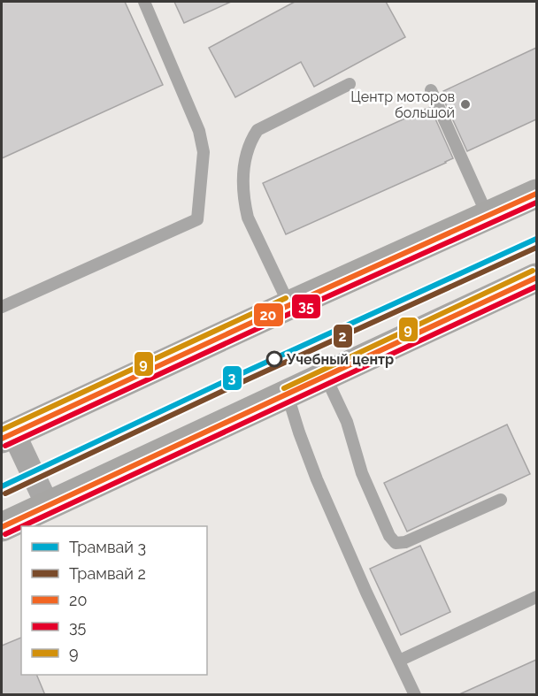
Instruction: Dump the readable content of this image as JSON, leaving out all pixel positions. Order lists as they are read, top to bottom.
{
  "places": ["Центр моторов большой", "Учебный центр"],
  "lines": [
    "transit line 20",
    "transit line 35",
    "tram line 3",
    "tram line 2",
    "transit line 9"
  ],
  "legend": [
    "Трамвай 3",
    "Трамвай 2",
    "20",
    "35",
    "9"
  ]
}
